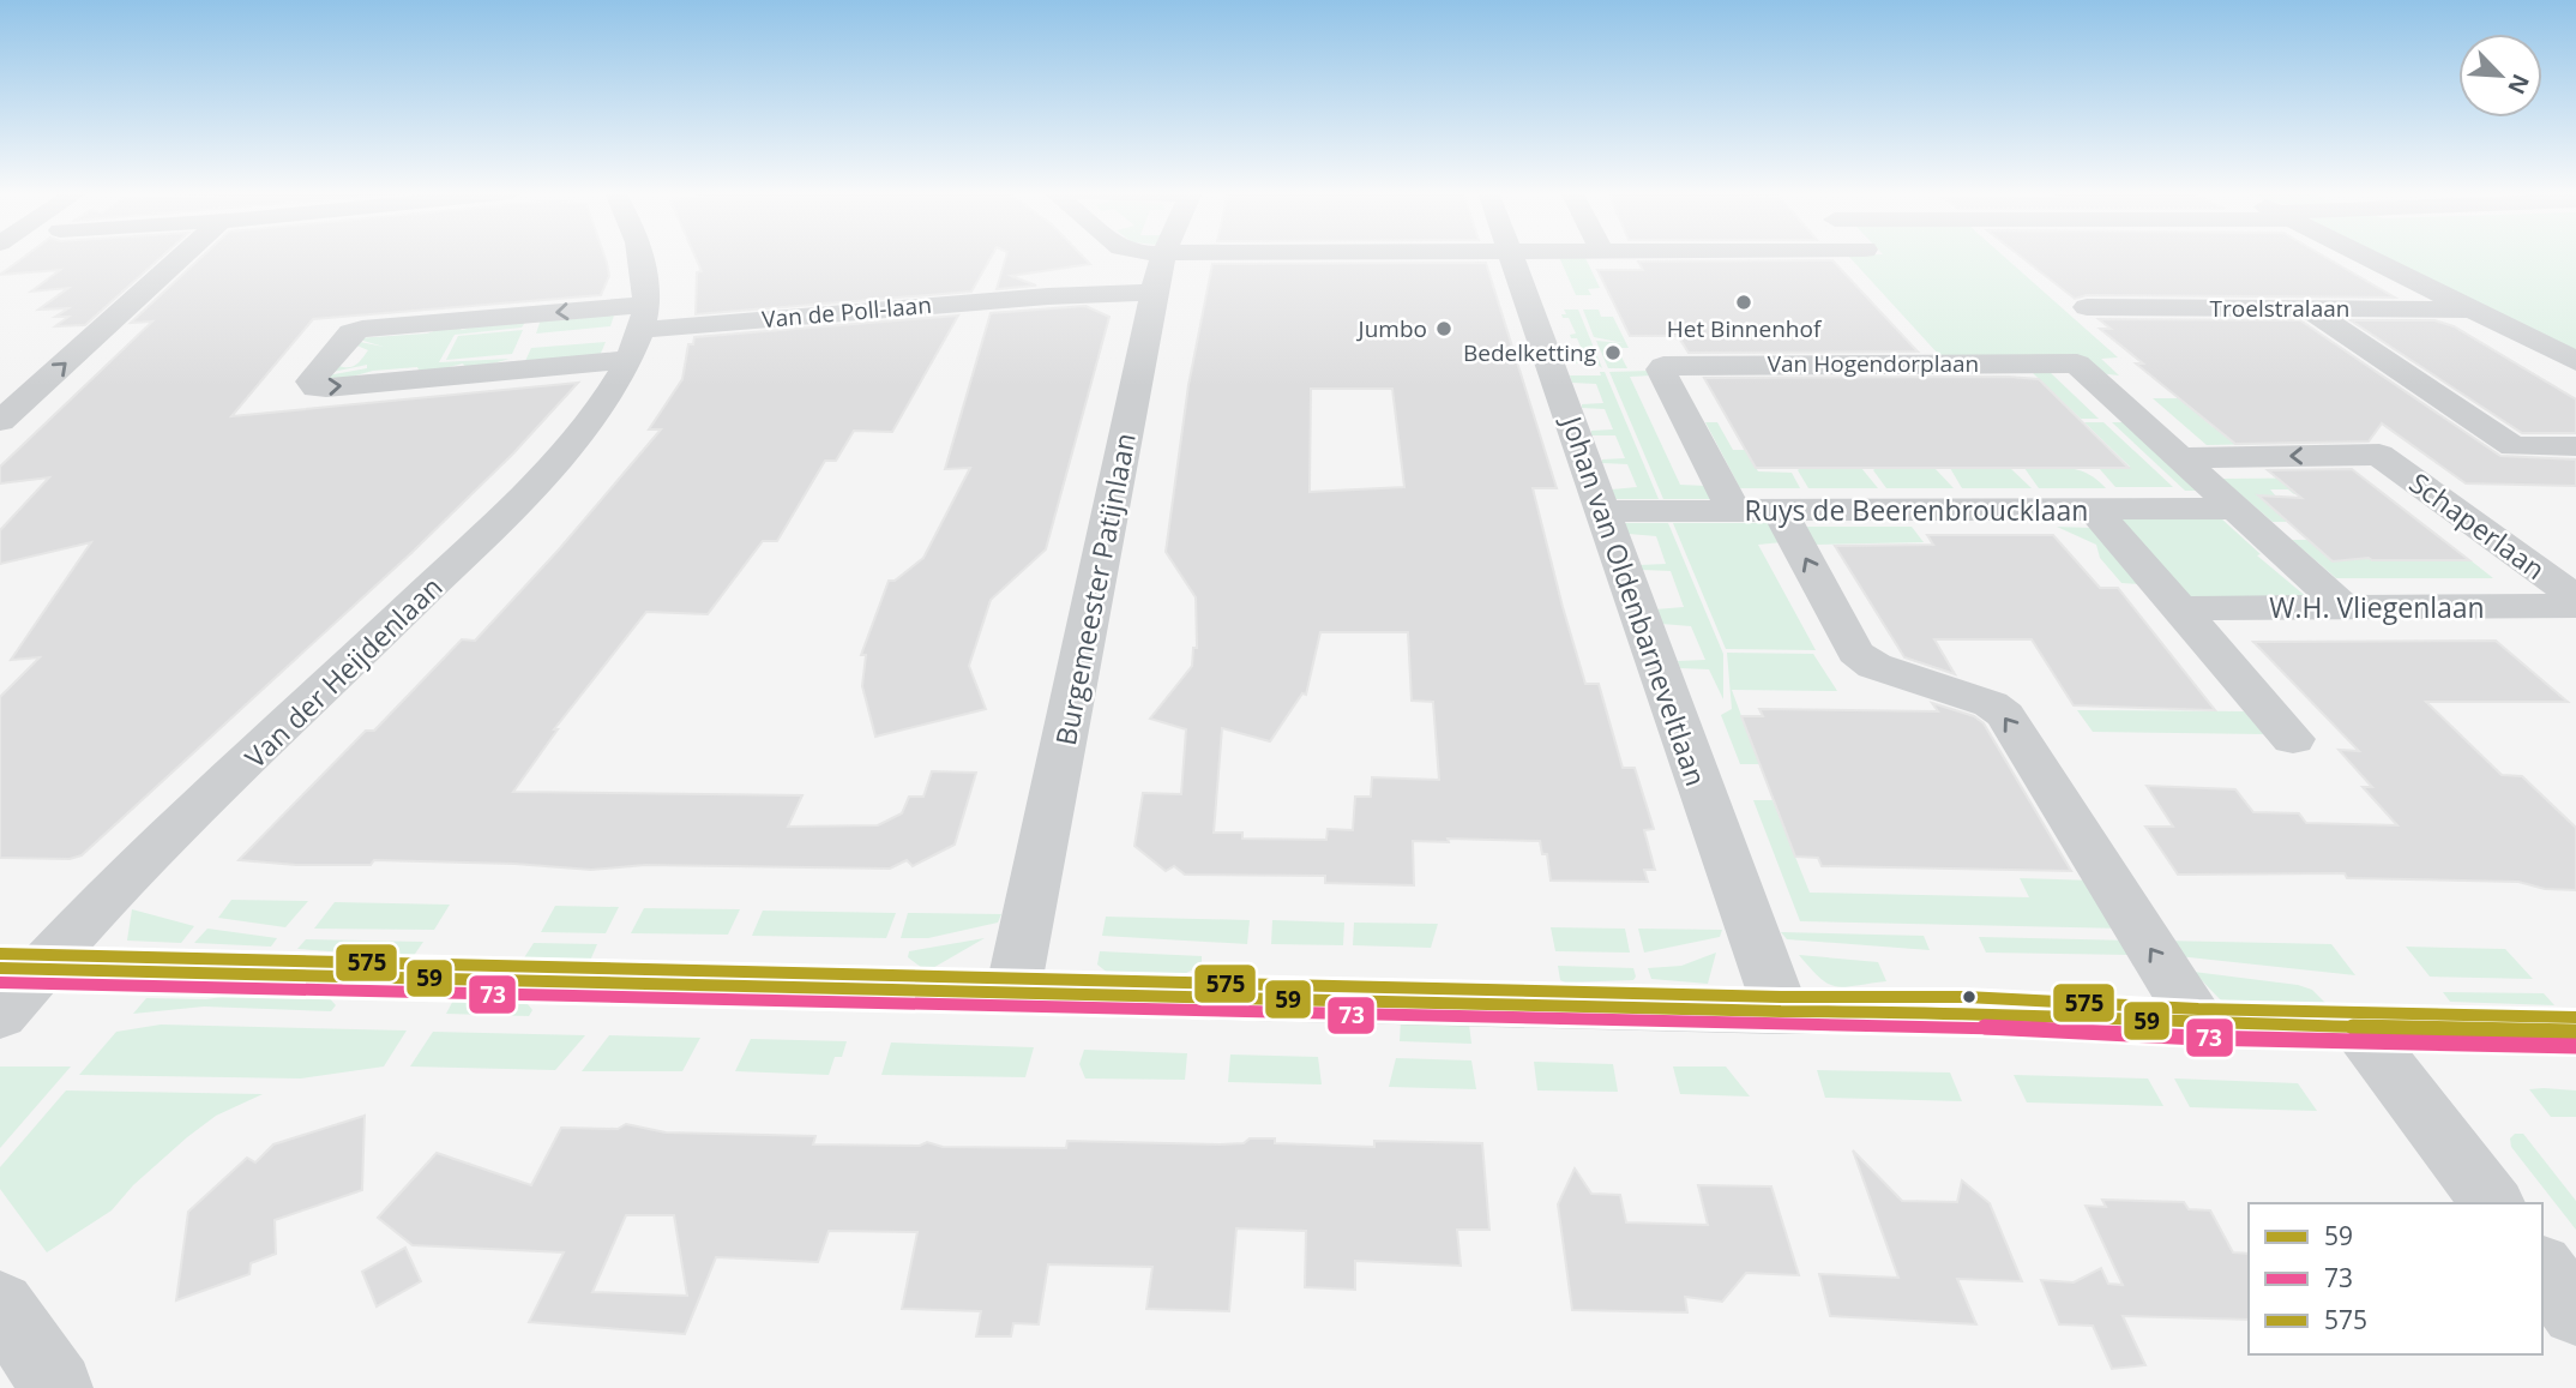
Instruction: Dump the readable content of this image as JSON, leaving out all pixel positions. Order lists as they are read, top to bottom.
{
  "streets": {
    "street": [
      "Troelstralaan",
      "Van de Poll-laan",
      "Van Hogendorplaan",
      "Ruys de Beerenbroucklaan",
      "Schaperlaan",
      "Burgemeester Patijnlaan",
      "Johan van Oldenbarneveltlaan",
      "W.H. Vliegenlaan",
      "Van der Heijdenlaan"
    ]
  },
  "crossings": [
    ["Van de Poll-laan", "Burgemeester Patijnlaan"],
    ["Van de Poll-laan", "Van der Heijdenlaan"],
    ["Van Hogendorplaan", "Ruys de Beerenbroucklaan"],
    ["Van Hogendorplaan", "Schaperlaan"],
    ["Ruys de Beerenbroucklaan", "Johan van Oldenbarneveltlaan"]
  ],
  "places": ["Het Binnenhof", "Jumbo", "Bedelketting"],
  "lines": ["transit line 575", "transit line 59", "transit line 73"],
  "legend": ["59", "73", "575"],
  "north": "bottom right"
}
